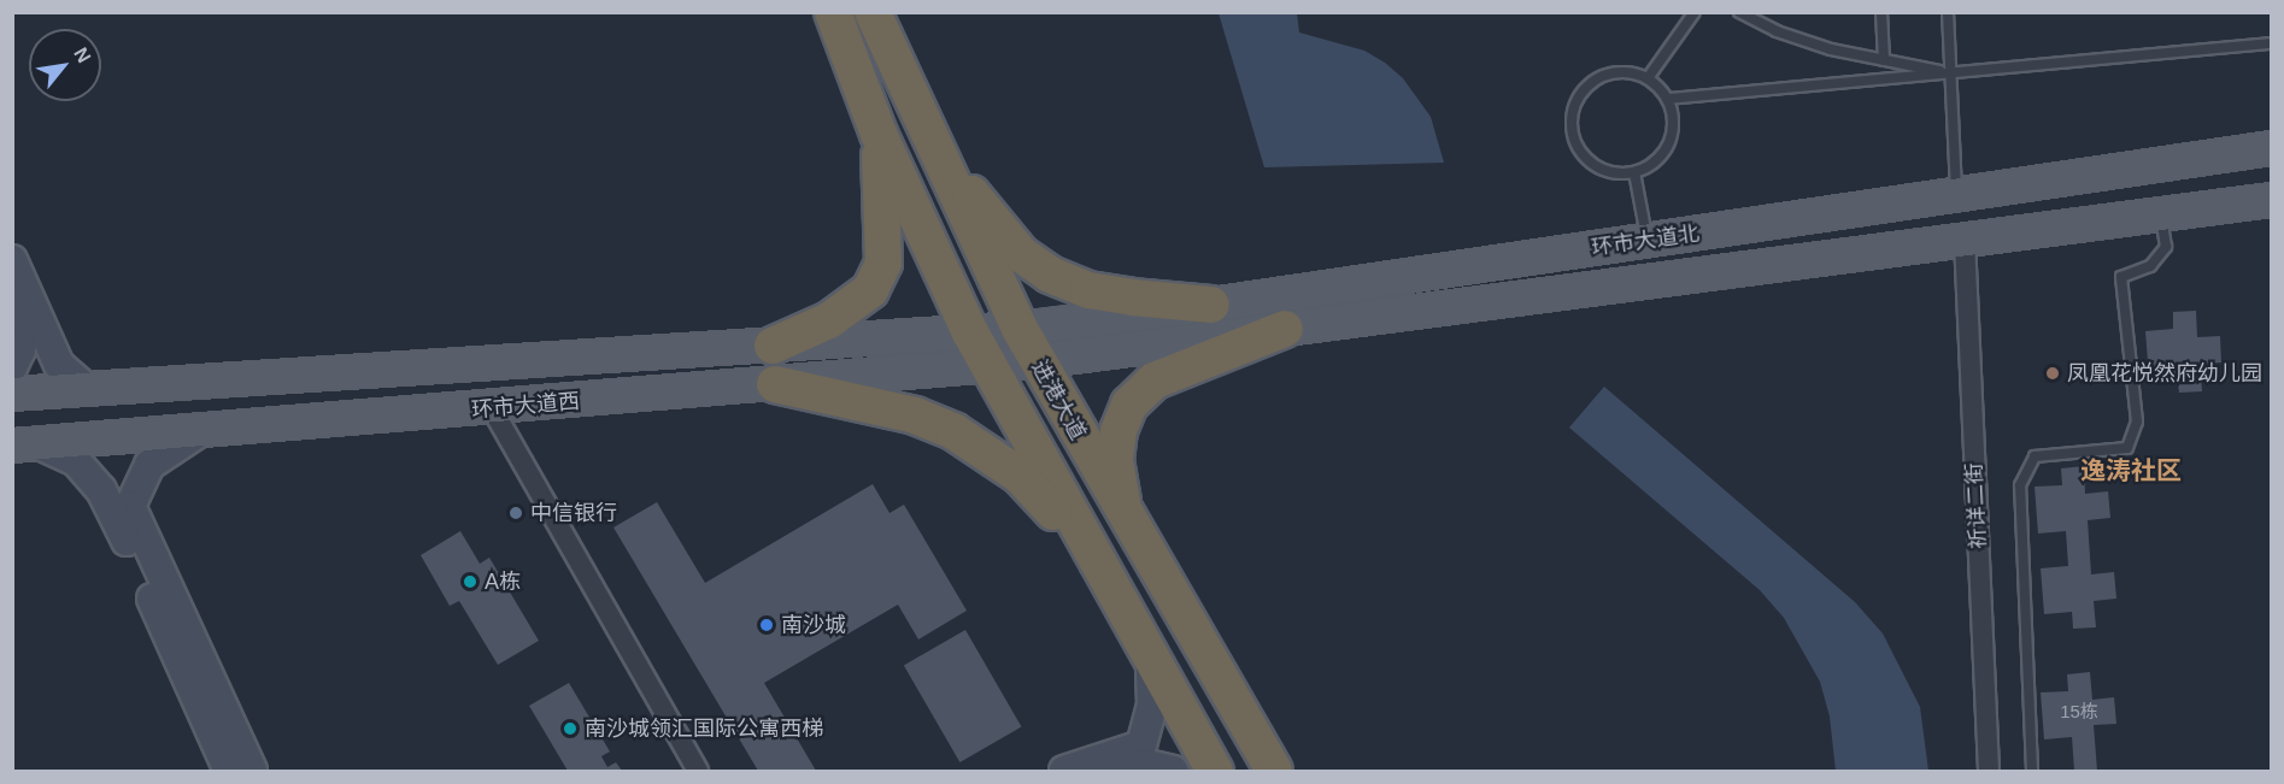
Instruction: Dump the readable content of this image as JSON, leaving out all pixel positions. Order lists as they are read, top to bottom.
{
  "streets": {
    "highway": ["进港大道"],
    "main road": ["环市大道北", "环市大道西"],
    "street": ["祈详二街"]
  },
  "crossings": [
    ["环市大道北", "进港大道"],
    ["环市大道北", "环市大道西"],
    ["环市大道北", "祈详二街"],
    ["进港大道", "环市大道西"]
  ],
  "districts": ["逸涛社区"],
  "places": [
    "凤凰花悦然府幼儿园",
    "中信银行",
    "A栋",
    "南沙城",
    "南沙城领汇国际公寓西梯"
  ],
  "house_numbers": ["15栋"],
  "north": "top right"
}
